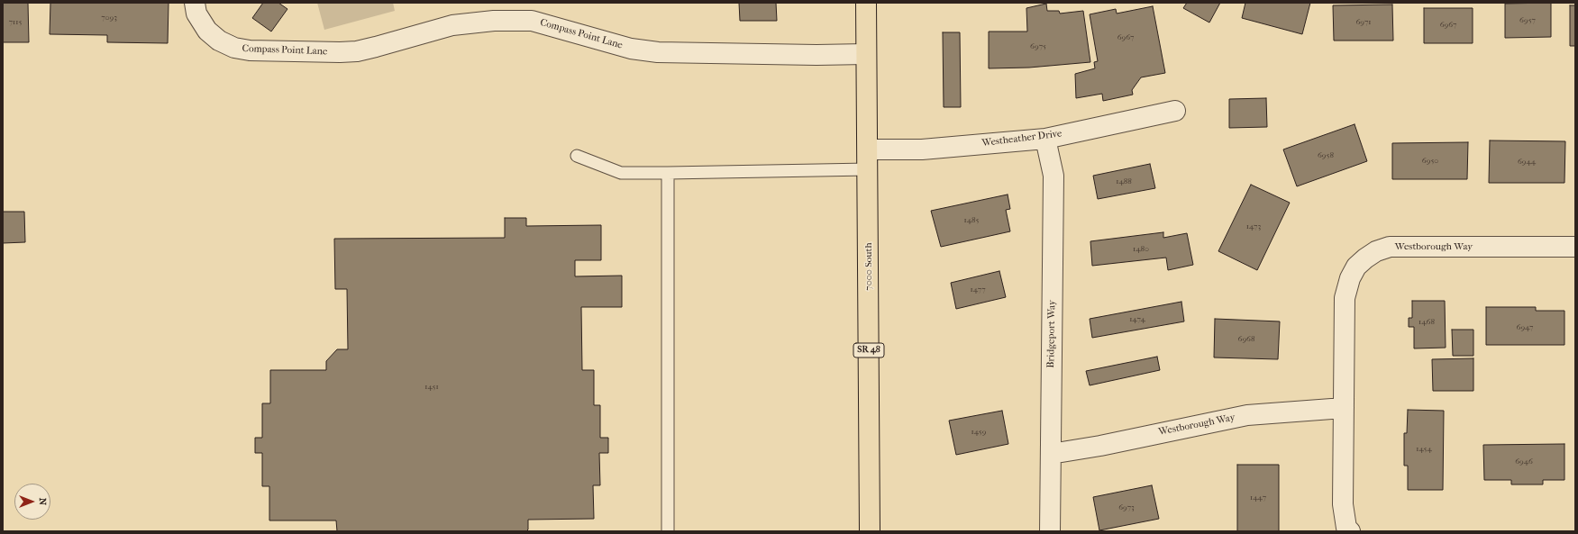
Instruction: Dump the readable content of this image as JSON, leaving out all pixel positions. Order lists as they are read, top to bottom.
{
  "streets": {
    "main road": ["7000 South", "SR 48"],
    "street": [
      "Compass Point Lane",
      "Westheather Drive",
      "Westborough Way",
      "Bridgeport Way"
    ]
  },
  "crossings": [
    ["Compass Point Lane", "7000 South"],
    ["Westheather Drive", "7000 South"],
    ["Westheather Drive", "Bridgeport Way"],
    ["Westborough Way", "Bridgeport Way"]
  ],
  "house_numbers": [
    "7093",
    "6957",
    "7115",
    "6971",
    "6967",
    "6967",
    "6975",
    "6958",
    "6950",
    "6944",
    "1488",
    "1485",
    "1473",
    "1480",
    "1477",
    "1474",
    "1468",
    "6947",
    "6968",
    "1451",
    "1459",
    "1454",
    "6946",
    "1447",
    "6973"
  ],
  "north": "right"
}
